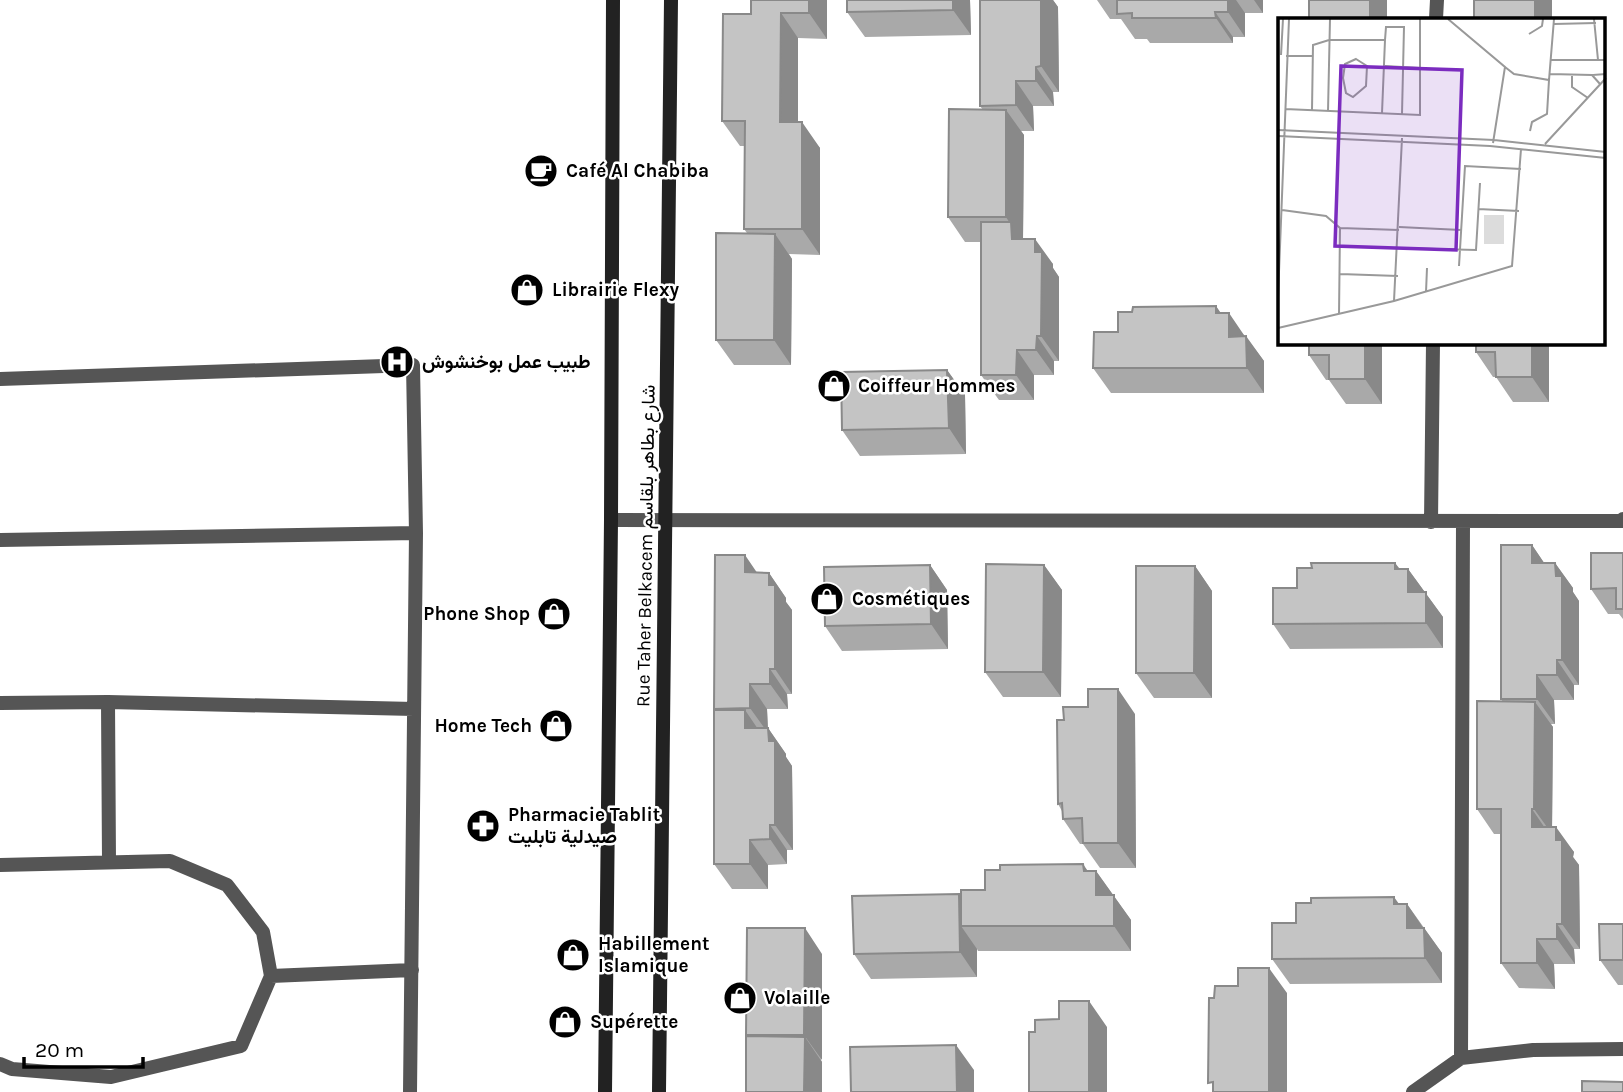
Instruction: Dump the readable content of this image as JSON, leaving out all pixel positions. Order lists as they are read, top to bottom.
{
  "streets": {
    "main road": ["Rue Taher Belkacem شارع بطاهر بلقاسم"]
  },
  "places": {
    "cafe": ["Café Al Chabiba"],
    "shop": [
      "Librairie Flexy",
      "Coiffeur Hommes",
      "Cosmétiques",
      "Phone Shop",
      "Home Tech",
      "Habillement Islamique",
      "Volaille",
      "Supérette"
    ],
    "hospital": ["طبيب عمل بوخنشوش"],
    "pharmacy": ["Pharmacie Tablit صيدلية تابليت"]
  },
  "scale_bar": "20 m"
}
